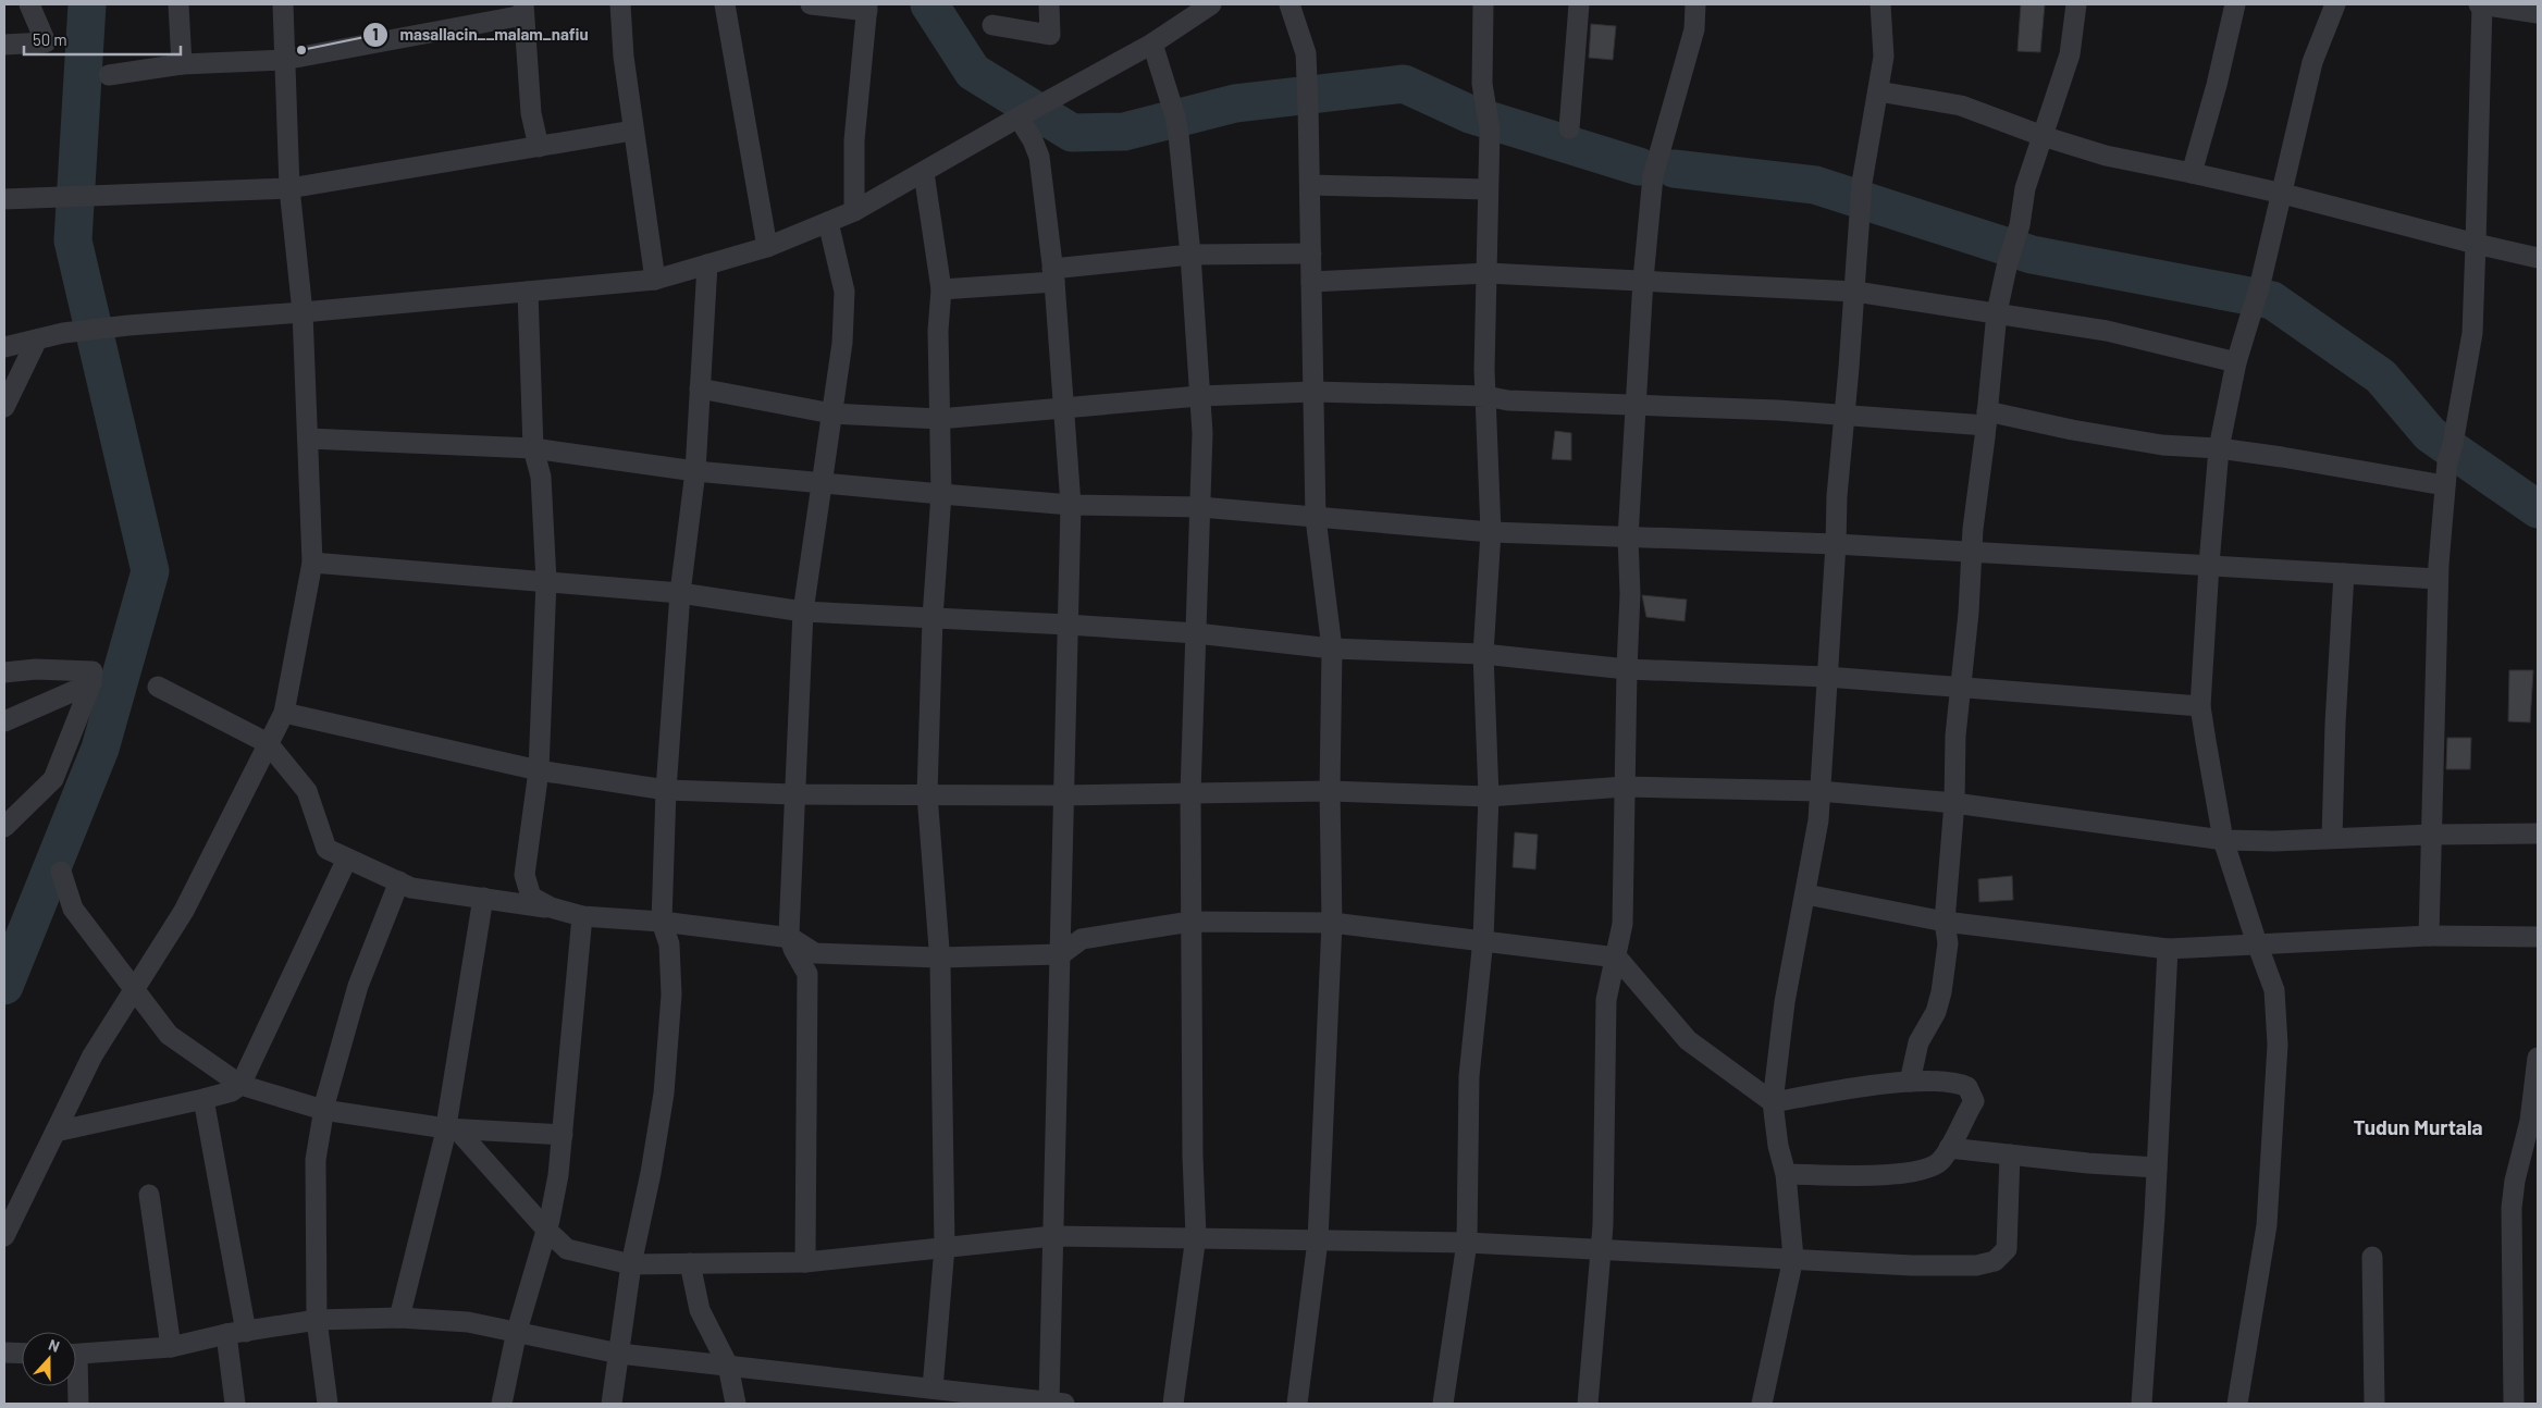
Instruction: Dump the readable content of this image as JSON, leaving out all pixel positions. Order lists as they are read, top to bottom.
{
  "districts": ["Tudun Murtala"],
  "places": ["masallacin__malam_nafiu"],
  "scale_bar": "50 m",
  "north": "top"
}
